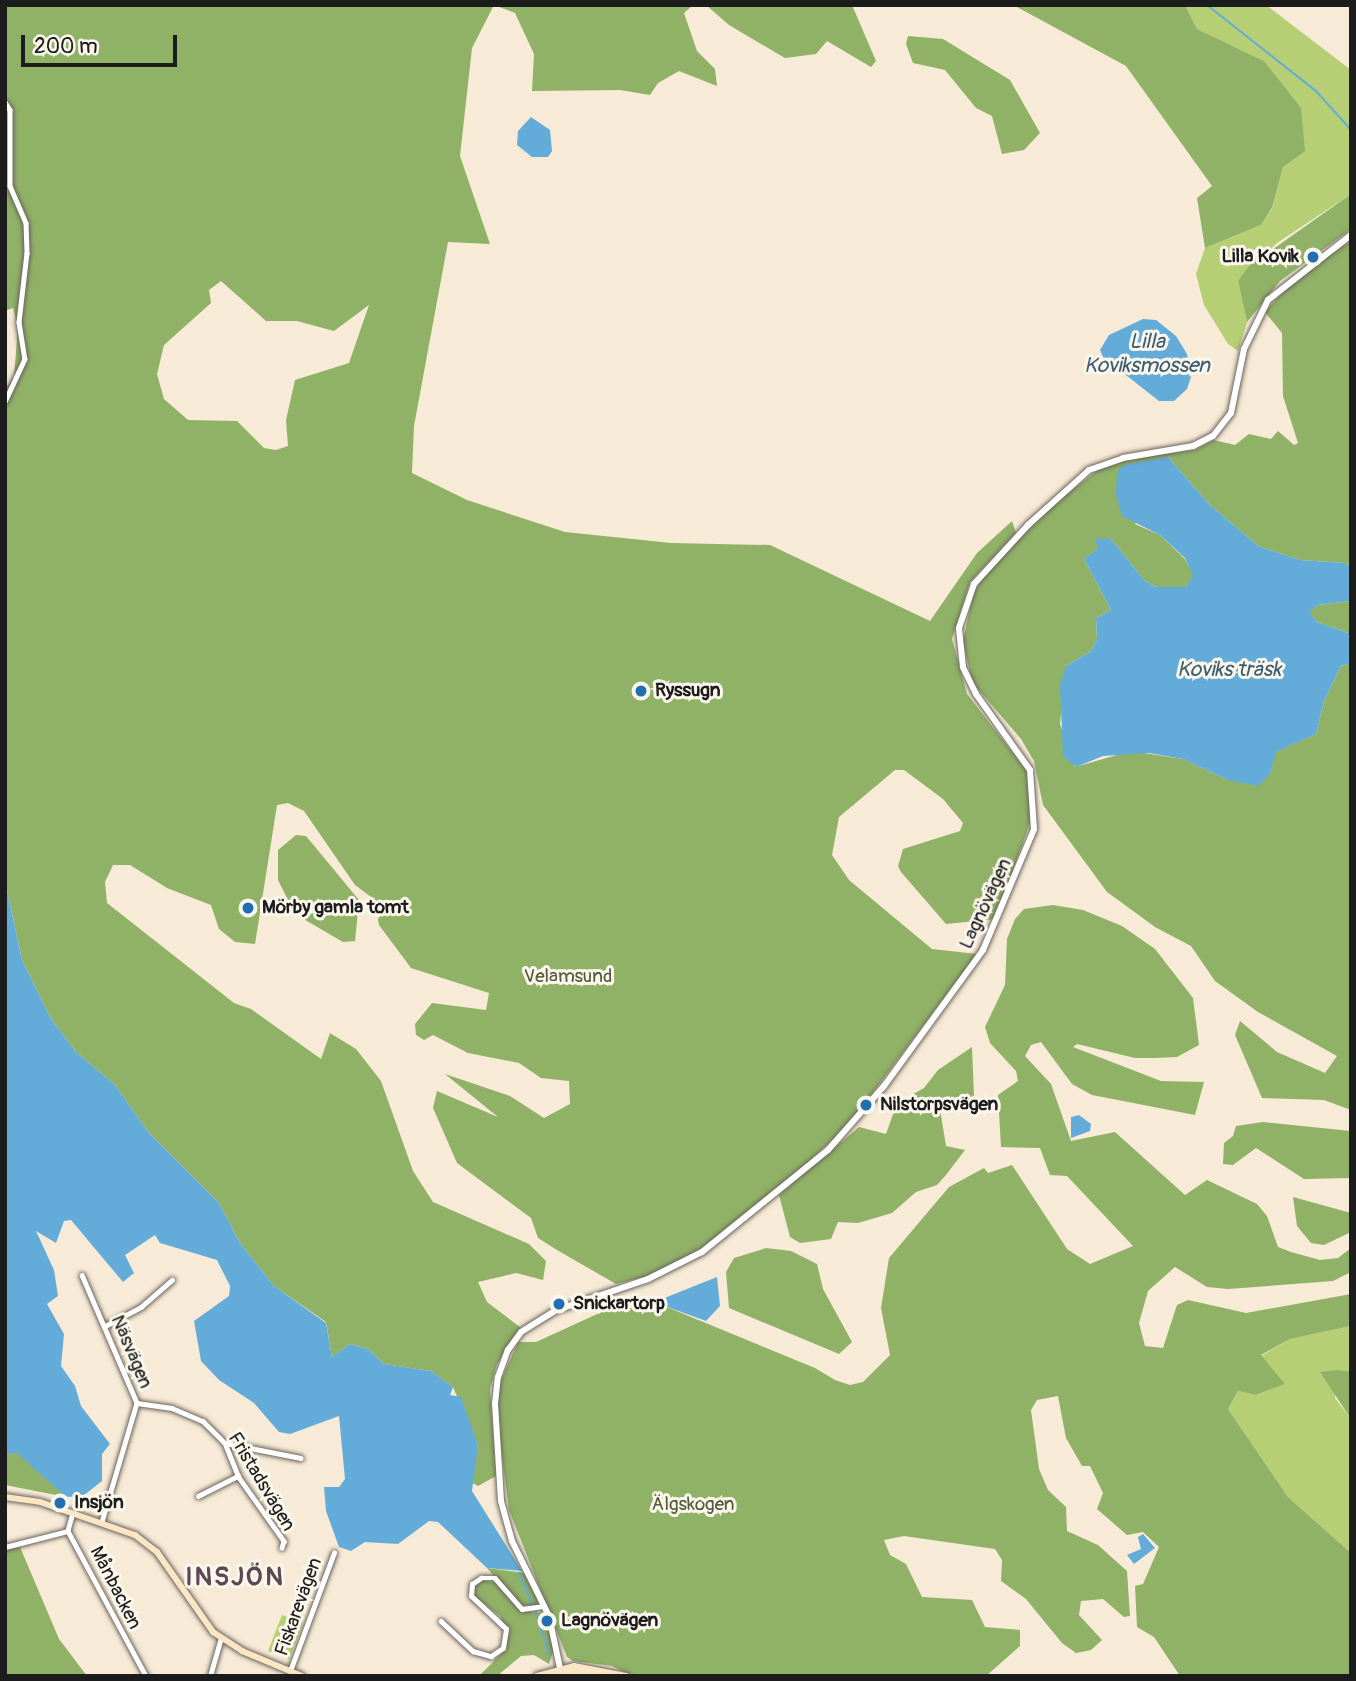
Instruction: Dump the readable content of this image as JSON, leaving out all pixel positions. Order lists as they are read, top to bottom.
{
  "streets": {
    "street": [
      "Lagnövägen",
      "Näsvägen",
      "Fristadsvägen",
      "Månbacken",
      "Fiskarevägen"
    ]
  },
  "crossings": [
    ["Näsvägen", "Fristadsvägen"]
  ],
  "districts": ["INSJÖN"],
  "water": ["Lilla Koviksmossen", "Koviks träsk"],
  "parks": ["Velamsund", "Älgskogen"],
  "places": [
    "Lilla Kovik",
    "Ryssugn",
    "Mörby gamla tomt",
    "Nilstorpsvägen",
    "Snickartorp",
    "Insjön",
    "Lagnövägen"
  ],
  "scale_bar": "200 m"
}
